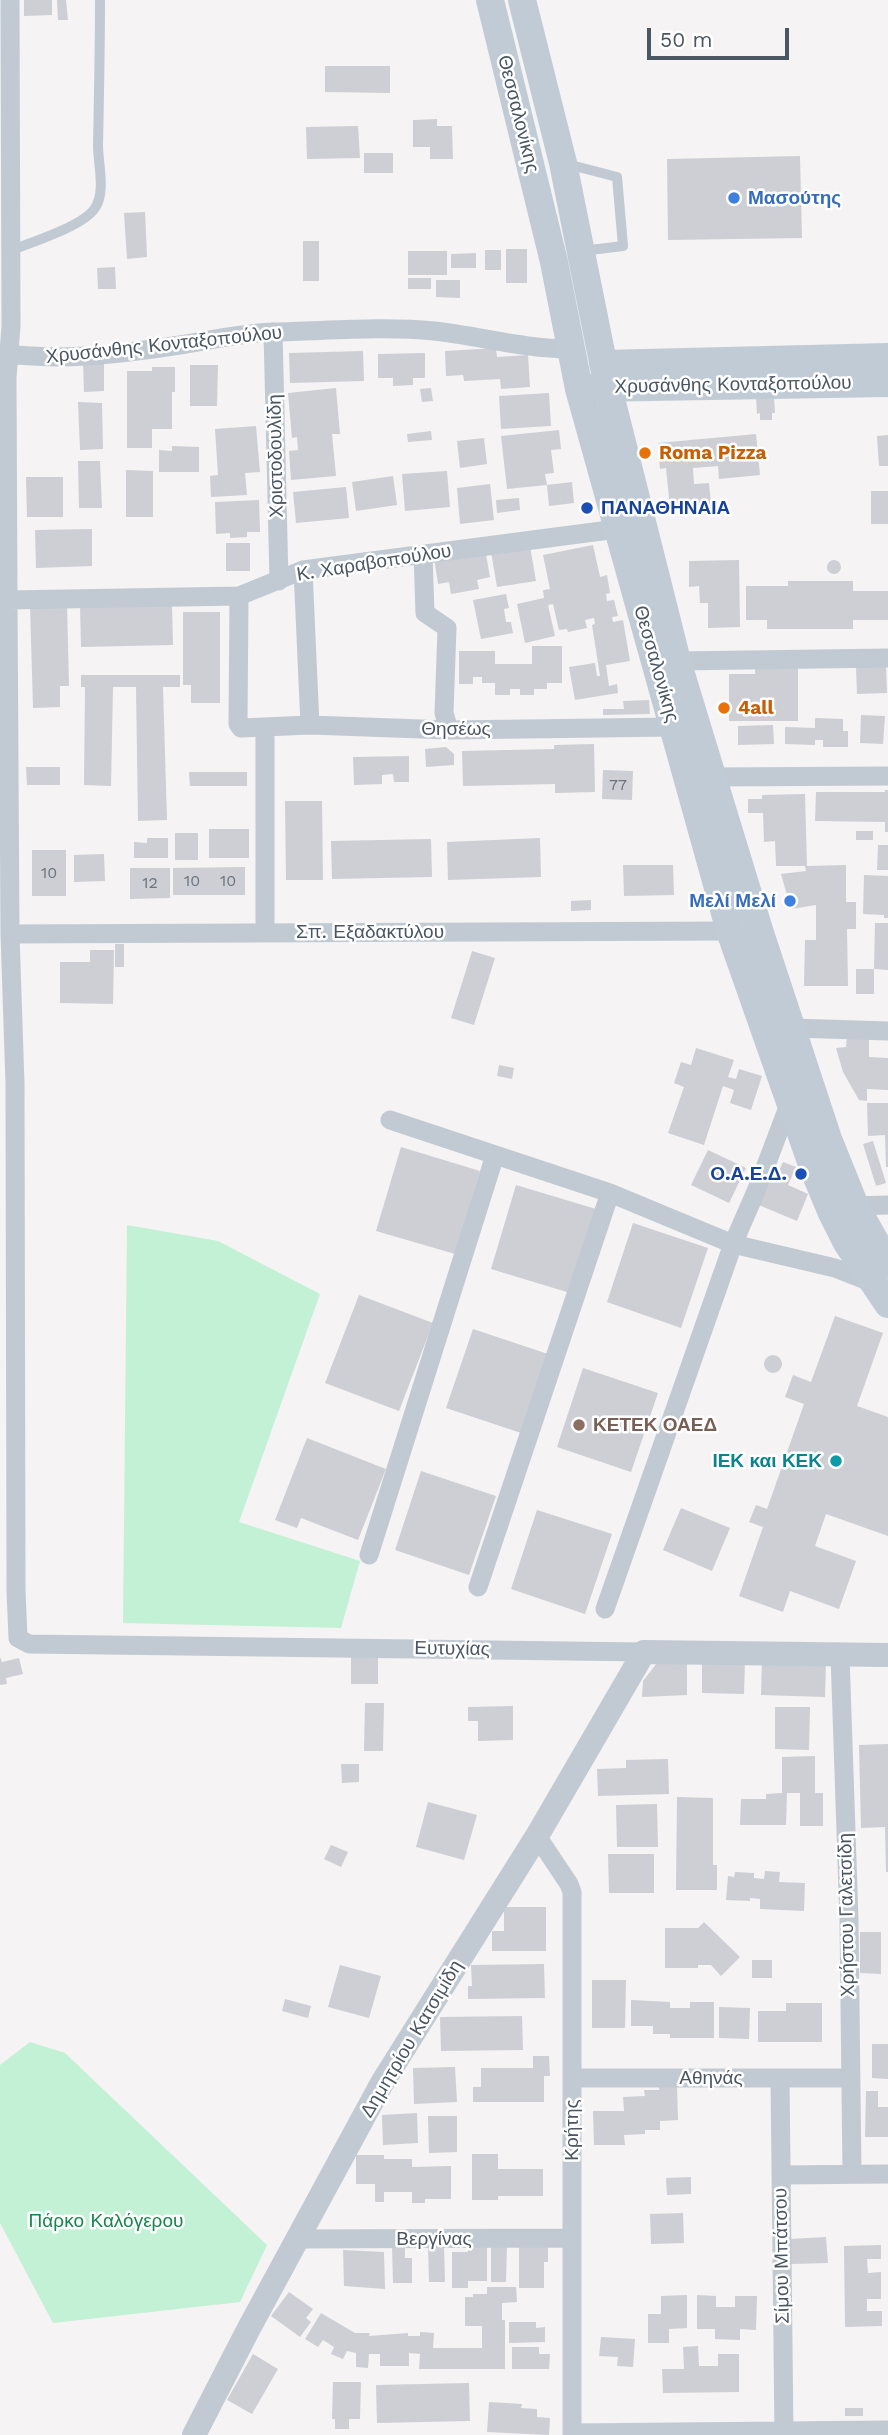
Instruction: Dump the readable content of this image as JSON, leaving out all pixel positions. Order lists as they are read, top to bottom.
{
  "streets": {
    "main road": ["Θεσσαλονίκης", "Χρυσάνθης Κονταξοπούλου"],
    "street": [
      "Χριστοδουλίδη",
      "Κ. Χαραβοπούλου",
      "Θησέως",
      "Σπ. Εξαδακτύλου",
      "Ευτυχίας",
      "Χρήστου Γαλετσίδη",
      "Δημητρίου Κατσιμίδη",
      "Αθηνάς",
      "Κρήτης",
      "Βεργίνας",
      "Σίμου Μπάτσου"
    ]
  },
  "crossings": [
    ["Θεσσαλονίκης", "Χρυσάνθης Κονταξοπούλου"],
    ["Θεσσαλονίκης", "Κ. Χαραβοπούλου"],
    ["Θεσσαλονίκης", "Θησέως"],
    ["Θεσσαλονίκης", "Σπ. Εξαδακτύλου"],
    ["Χρυσάνθης Κονταξοπούλου", "Χριστοδουλίδη"],
    ["Χριστοδουλίδη", "Κ. Χαραβοπούλου"],
    ["Κ. Χαραβοπούλου", "Θησέως"],
    ["Σπ. Εξαδακτύλου", "Ευτυχίας"],
    ["Ευτυχίας", "Χρήστου Γαλετσίδη"],
    ["Ευτυχίας", "Δημητρίου Κατσιμίδη"],
    ["Χρήστου Γαλετσίδη", "Αθηνάς"],
    ["Δημητρίου Κατσιμίδη", "Κρήτης"],
    ["Δημητρίου Κατσιμίδη", "Βεργίνας"],
    ["Αθηνάς", "Κρήτης"],
    ["Αθηνάς", "Σίμου Μπάτσου"],
    ["Κρήτης", "Βεργίνας"]
  ],
  "parks": ["Πάρκο Καλόγερου"],
  "places": [
    "Μασούτης",
    "Roma Pizza",
    "ΠΑΝΑΘΗΝΑΙΑ",
    "4all",
    "Μελί Μελί",
    "Ο.Α.Ε.Δ.",
    "ΚΕΤΕΚ ΟΑΕΔ",
    "ΙΕΚ και ΚΕΚ"
  ],
  "house_numbers": [
    "77",
    "10",
    "10",
    "10",
    "12"
  ],
  "scale_bar": "50 m"
}
